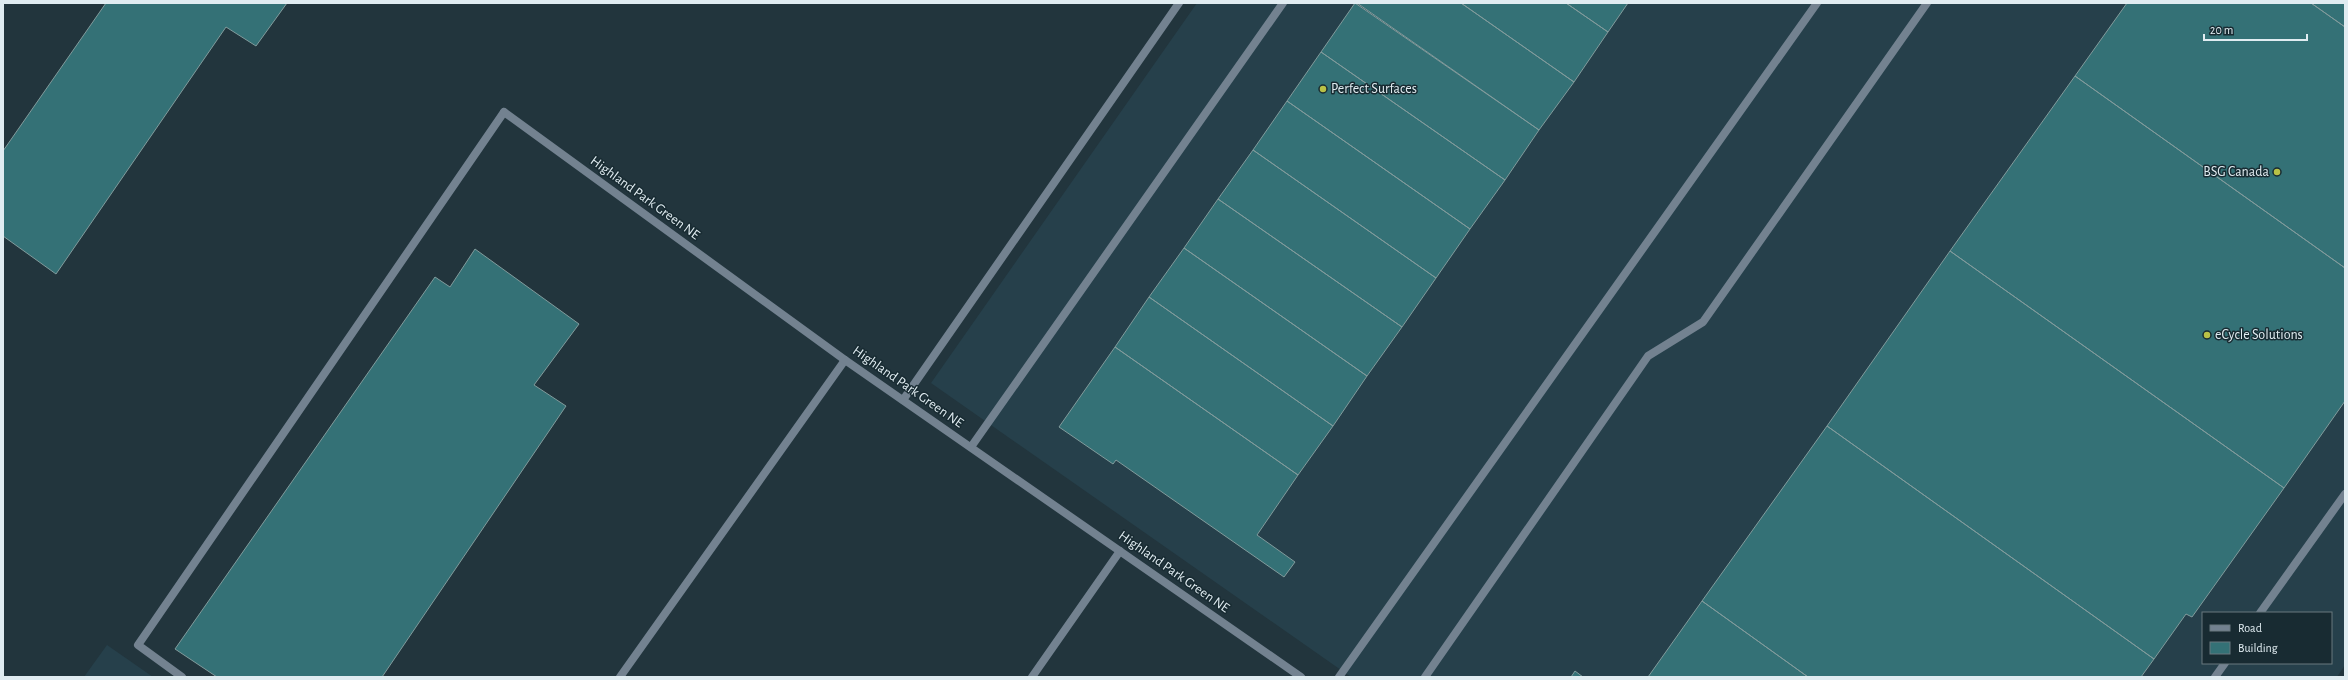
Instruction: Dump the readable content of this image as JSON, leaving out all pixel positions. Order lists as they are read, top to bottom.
{
  "streets": {
    "street": ["Highland Park Green NE"]
  },
  "places": ["Perfect Surfaces", "BSG Canada", "eCycle Solutions"],
  "legend": ["Road", "Building"],
  "scale_bar": "20 m"
}
